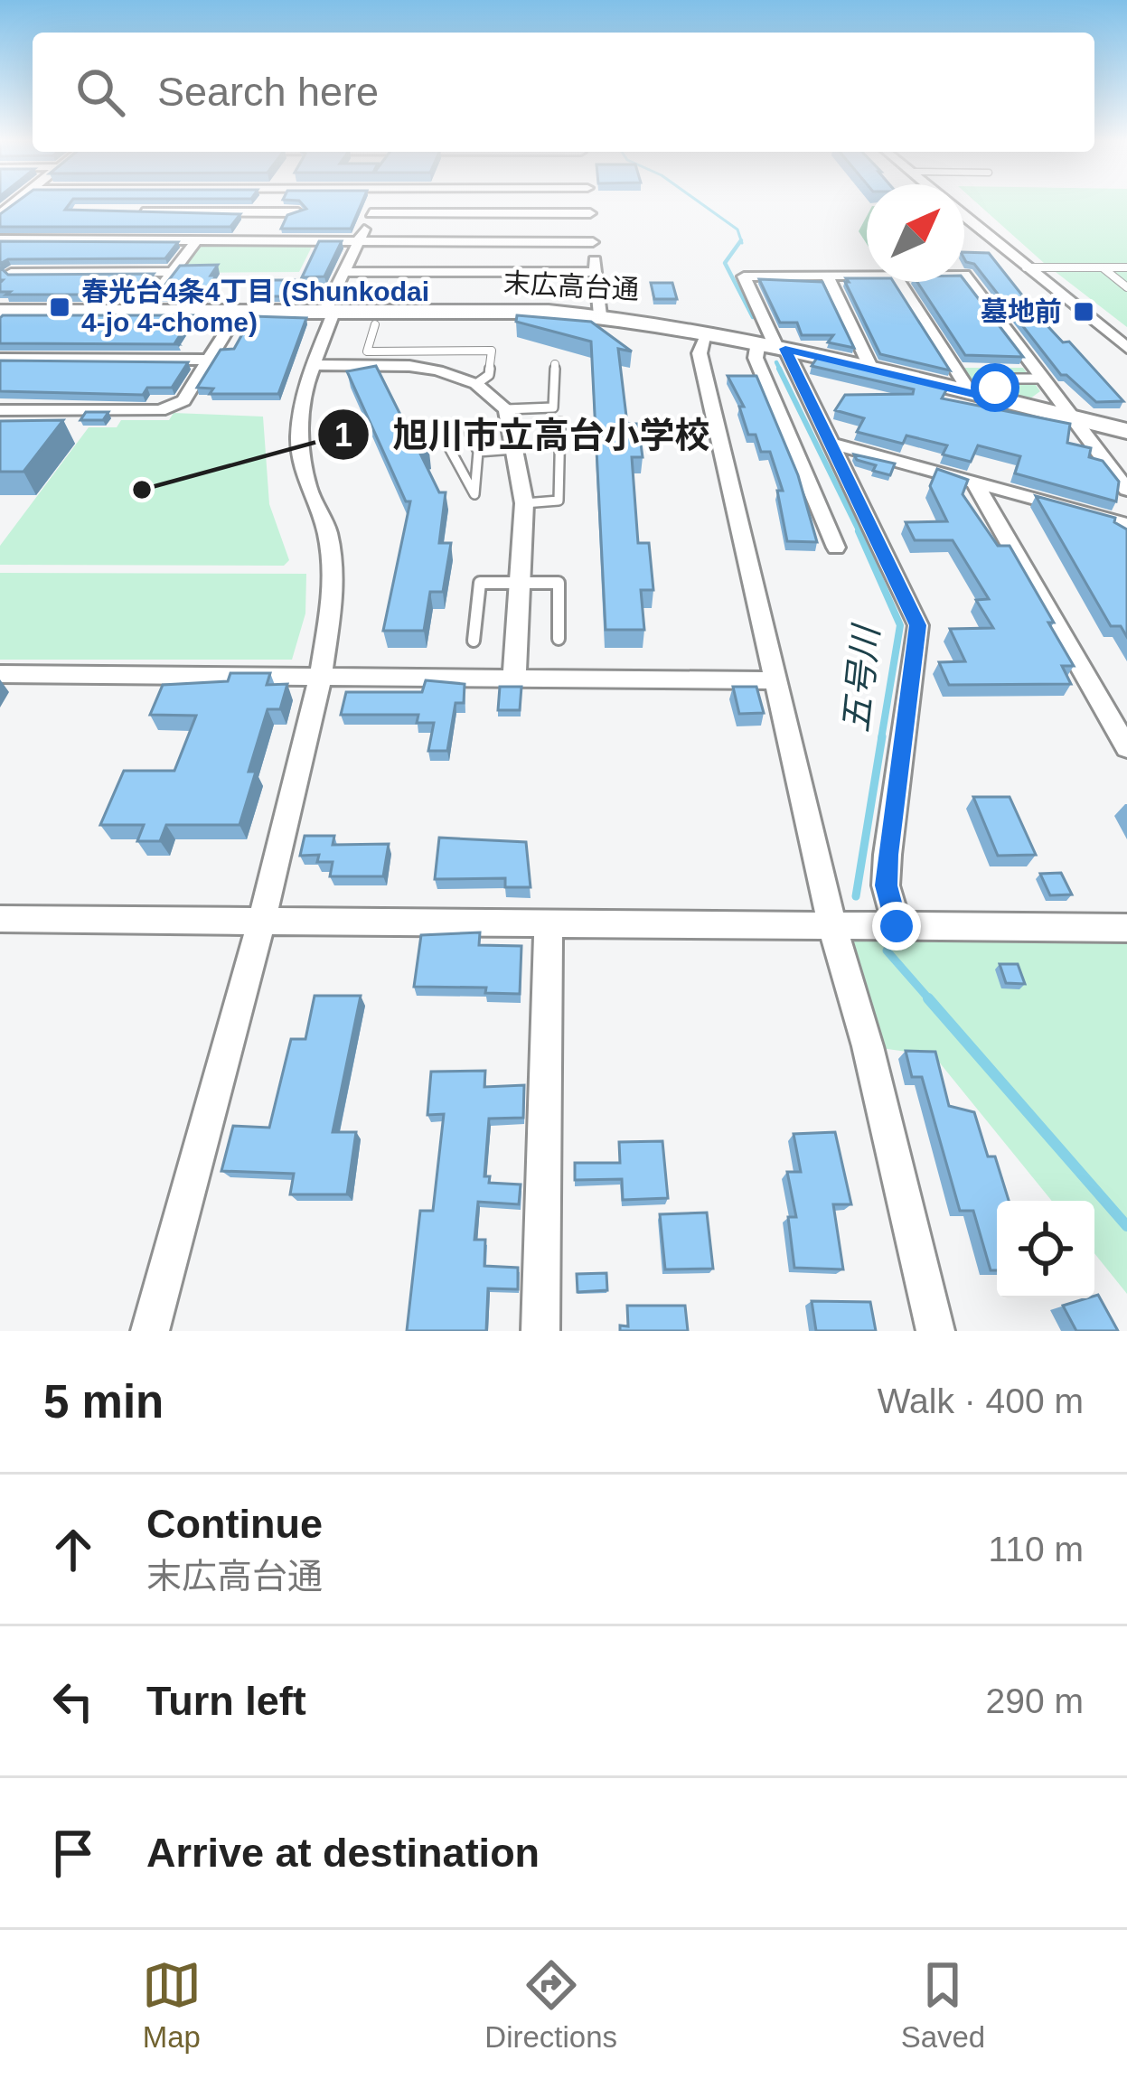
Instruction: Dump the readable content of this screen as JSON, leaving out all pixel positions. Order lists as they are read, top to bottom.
{
  "streets": {
    "street": ["末広高台通"]
  },
  "water": ["五号川"],
  "places": {
    "transit": ["春光台4条4丁目 (Shunkodai 4-jo 4-chome)", "墓地前"],
    "other": ["旭川市立高台小学校"]
  },
  "north": "top right",
  "page": {
    "search": "Search here",
    "heading": ["5 min", "Walk · 400 m"],
    "list": [
      ["Continue", "末広高台通", "110 m"],
      ["Turn left", "290 m"],
      "Arrive at destination"
    ],
    "nav": ["Map", "Directions", "Saved"]
  }
}
